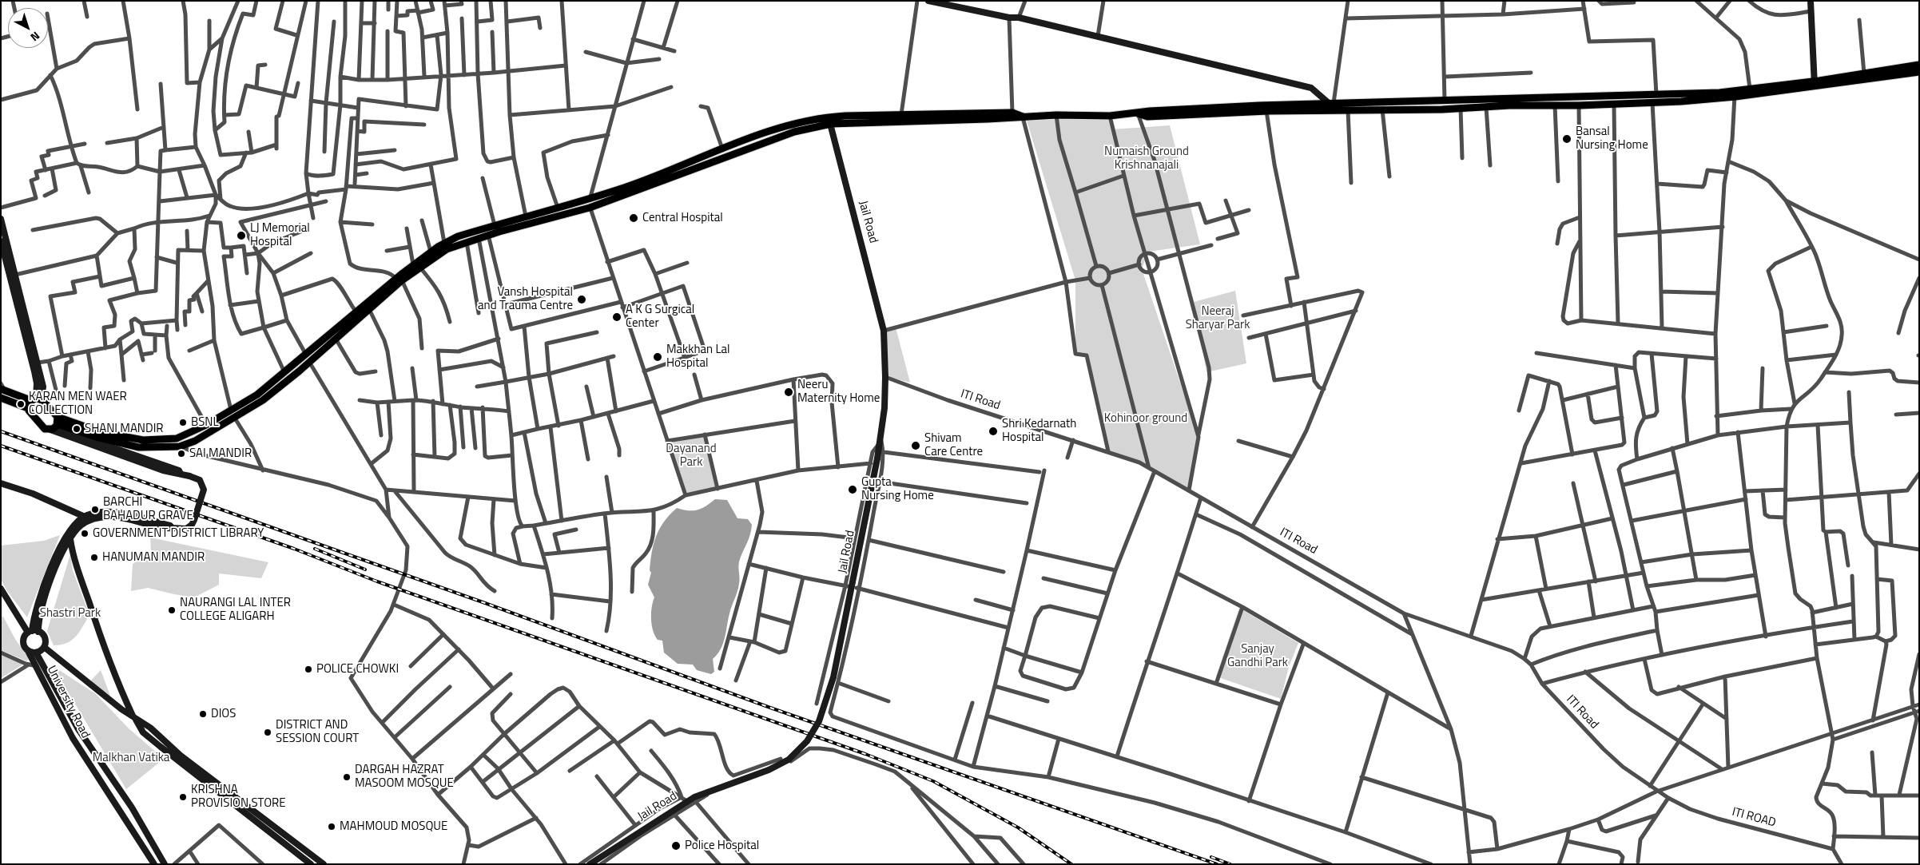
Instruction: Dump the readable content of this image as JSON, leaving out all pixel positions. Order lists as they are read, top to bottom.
{
  "streets": {
    "main road": ["Jail Road", "University Road"],
    "street": ["ITI Road", "ITI ROAD"]
  },
  "crossings": [
    ["Jail Road", "ITI Road"],
    ["ITI Road", "ITI ROAD"]
  ],
  "parks": [
    "Numaish Ground Krishnanajali",
    "Neeraj Sharyar Park",
    "Kohinoor ground",
    "Dayanand Park",
    "Shastri Park",
    "Sanjay Gandhi Park",
    "Malkhan Vatika"
  ],
  "places": [
    "Bansal Nursing Home",
    "Central Hospital",
    "LJ Memorial Hospital",
    "Vansh Hospital and Trauma Centre",
    "A K G Surgical Center",
    "Makkhan Lal Hospital",
    "Neeru Maternity Home",
    "KARAN MEN WAER COLLECTION",
    "BSNL",
    "SHANI MANDIR",
    "Shri Kedarnath Hospital",
    "Shivam Care Centre",
    "SAI MANDIR",
    "Gupta Nursing Home",
    "BARCHI BAHADUR GRAVE",
    "GOVERNMENT DISTRICT LIBRARY",
    "HANUMAN MANDIR",
    "NAURANGI LAL INTER COLLEGE ALIGARH",
    "POLICE CHOWKI",
    "DIOS",
    "DISTRICT AND SESSION COURT",
    "DARGAH HAZRAT MASOOM MOSQUE",
    "KRISHNA PROVISION STORE",
    "MAHMOUD MOSQUE",
    "Police Hospital"
  ],
  "north": "bottom right"
}
